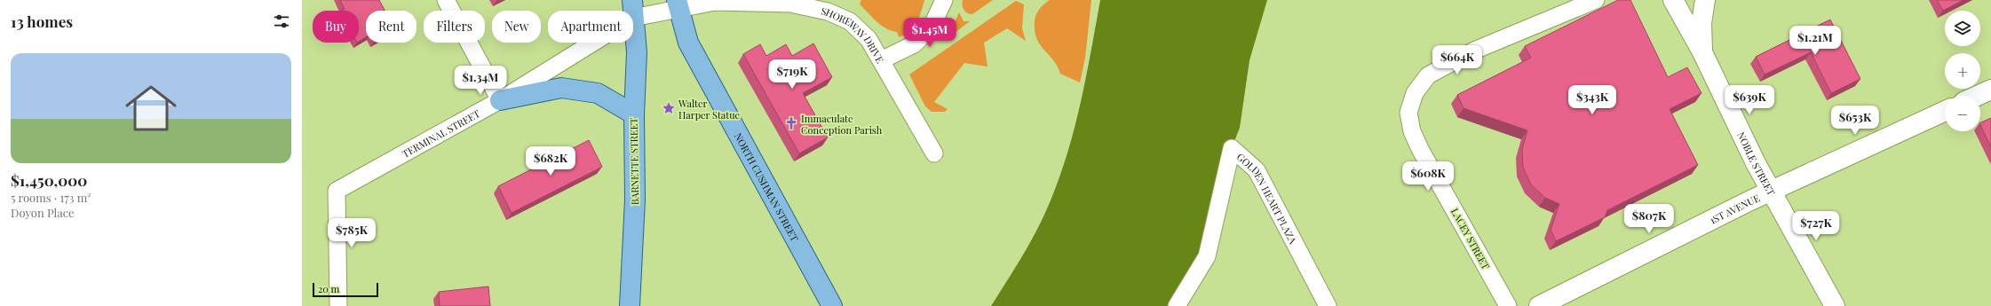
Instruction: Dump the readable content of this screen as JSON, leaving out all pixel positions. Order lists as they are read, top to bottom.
{
  "streets": {
    "main road": [
      "BARNETTE STREET",
      "NOBLE STREET",
      "NORTH CUSHMAN STREET",
      "1ST AVENUE"
    ],
    "street": [
      "SHOREWAY DRIVE",
      "TERMINAL STREET",
      "GOLDEN HEART PLAZA",
      "LACEY STREET"
    ]
  },
  "crossings": [
    ["SHOREWAY DRIVE", "TERMINAL STREET"],
    ["SHOREWAY DRIVE", "BARNETTE STREET"],
    ["SHOREWAY DRIVE", "NORTH CUSHMAN STREET"],
    ["TERMINAL STREET", "BARNETTE STREET"],
    ["NOBLE STREET", "1ST AVENUE"]
  ],
  "places": {
    "place": ["Walter Harper Statue"],
    "church": ["Immaculate Conception Parish"]
  },
  "scale_bar": "20 m",
  "page": {
    "heading": "13 homes",
    "map_buttons": ["+", "−"],
    "chip": [
      "Buy",
      "Rent",
      "Filters",
      "New",
      "Apartment"
    ],
    "price": [
      "$1.45M",
      "$1.21M",
      "$664K",
      "$719K",
      "$1.34M",
      "$343K",
      "$639K",
      "$653K",
      "$682K",
      "$608K",
      "$807K",
      "$727K",
      "$785K"
    ],
    "list": [
      {
        "name": "$1,450,000",
        "note": "5 rooms · 173 m² · Doyon Place"
      }
    ],
    "scale": "20 m"
  }
}
